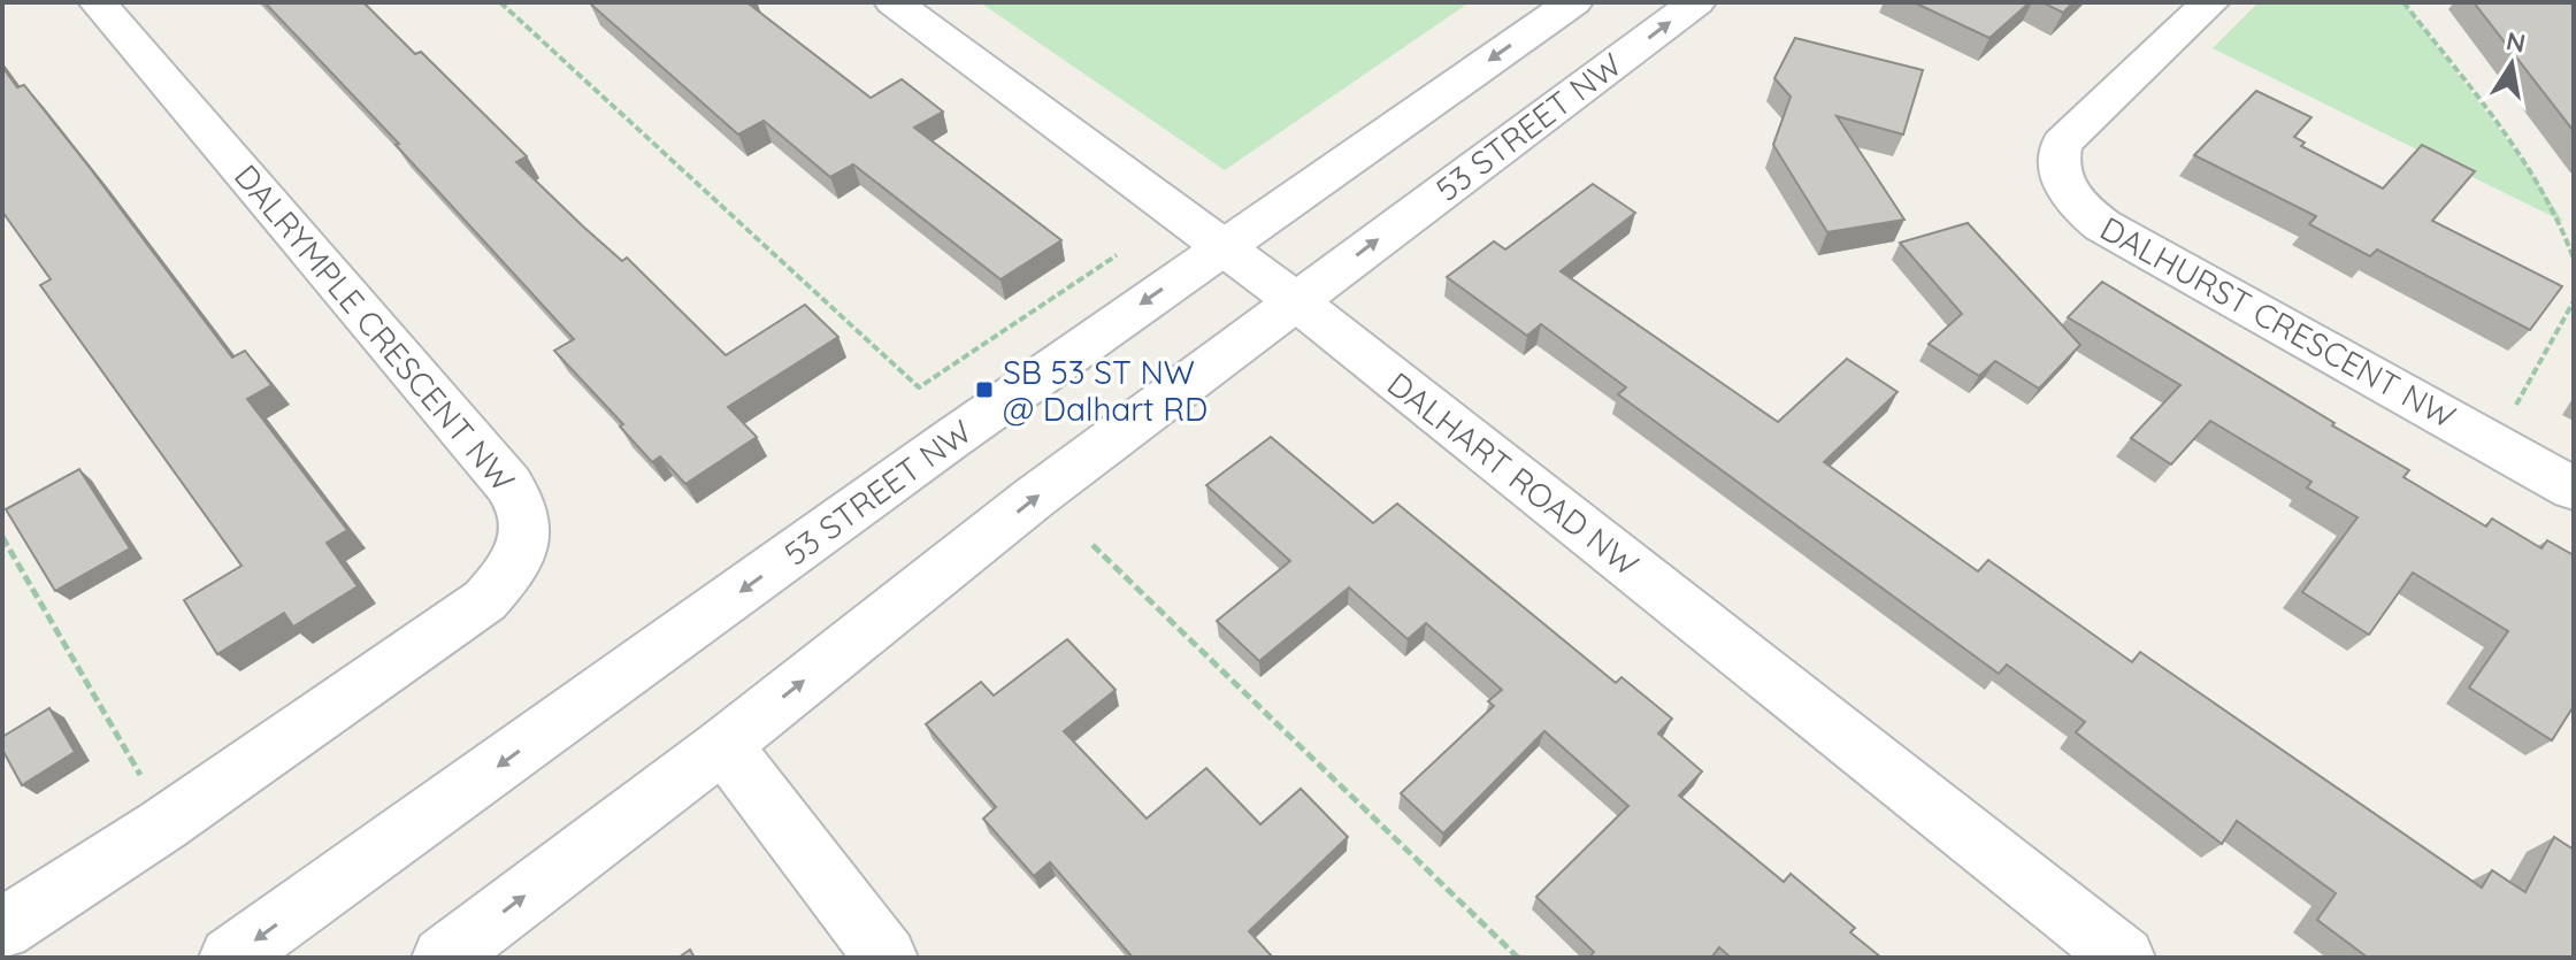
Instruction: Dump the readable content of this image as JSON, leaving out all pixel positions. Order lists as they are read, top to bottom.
{
  "streets": {
    "street": [
      "53 STREET NW",
      "DALHURST CRESCENT NW",
      "DALRYMPLE CRESCENT NW",
      "DALHART ROAD NW"
    ]
  },
  "crossings": [
    ["53 STREET NW", "DALHART ROAD NW"]
  ],
  "places": {
    "transit": ["SB 53 ST NW @ Dalhart RD"]
  },
  "north": "top"
}
